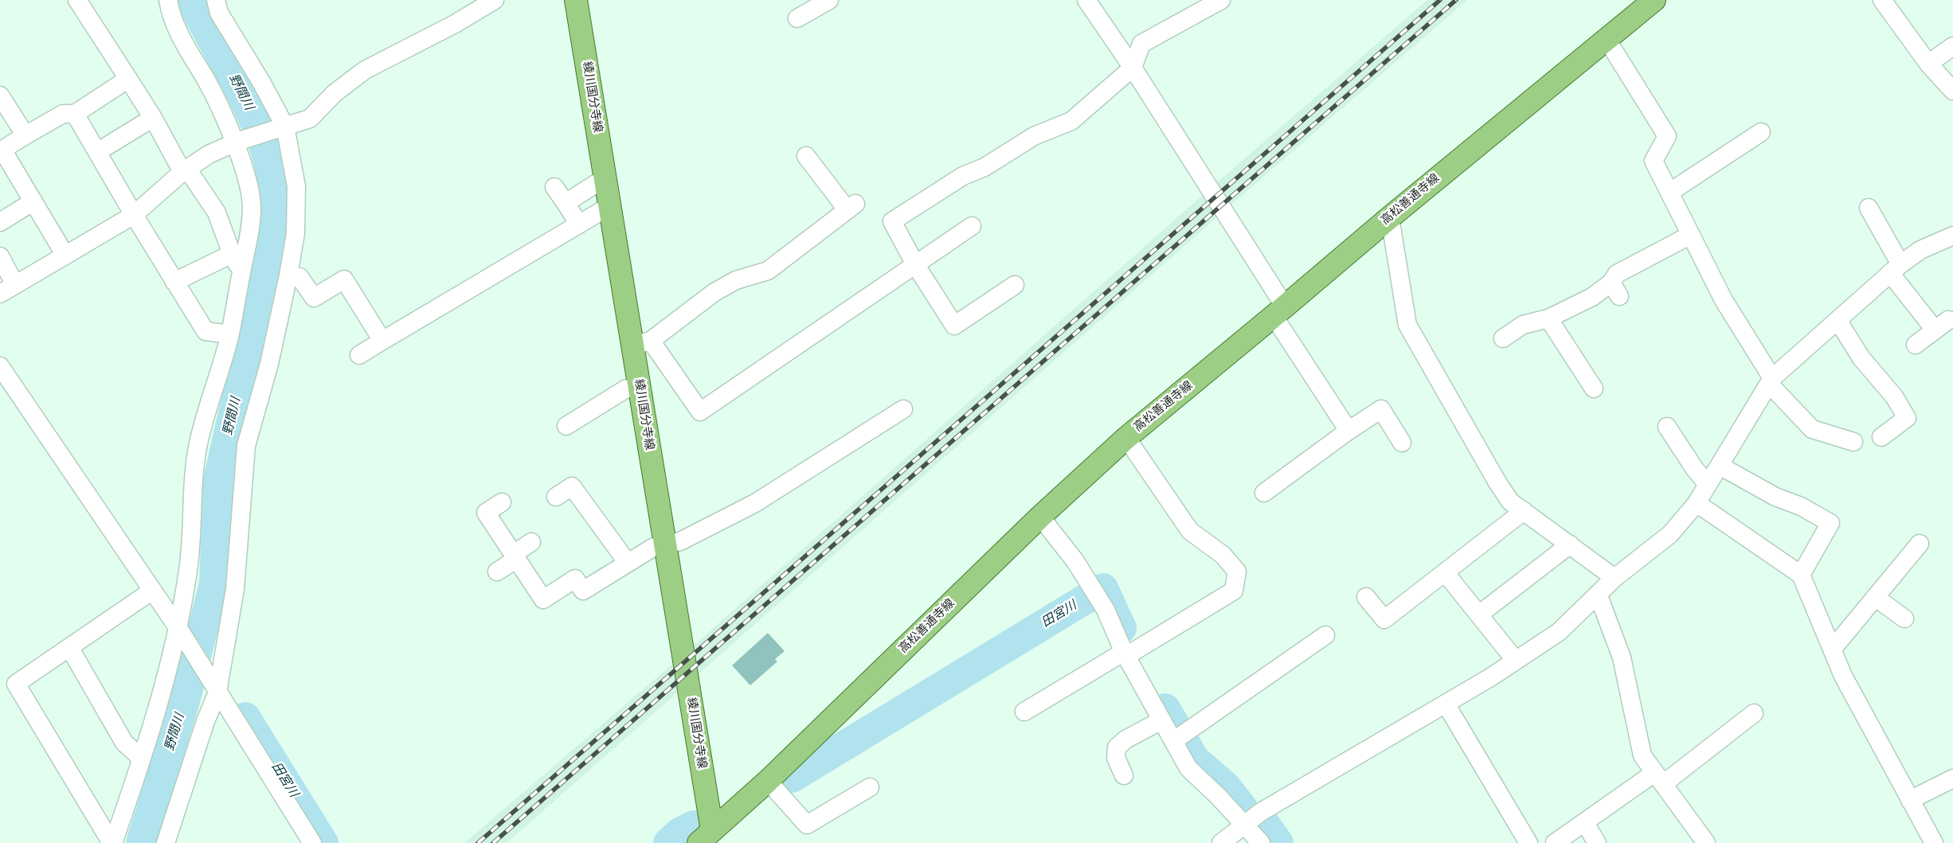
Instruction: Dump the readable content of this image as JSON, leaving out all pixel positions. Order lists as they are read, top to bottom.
{
  "streets": {
    "main road": ["綾川国分寺線", "高松善通寺線"]
  },
  "crossings": [
    ["綾川国分寺線", "高松善通寺線"]
  ],
  "water": ["野間川", "田宮川"]
}
